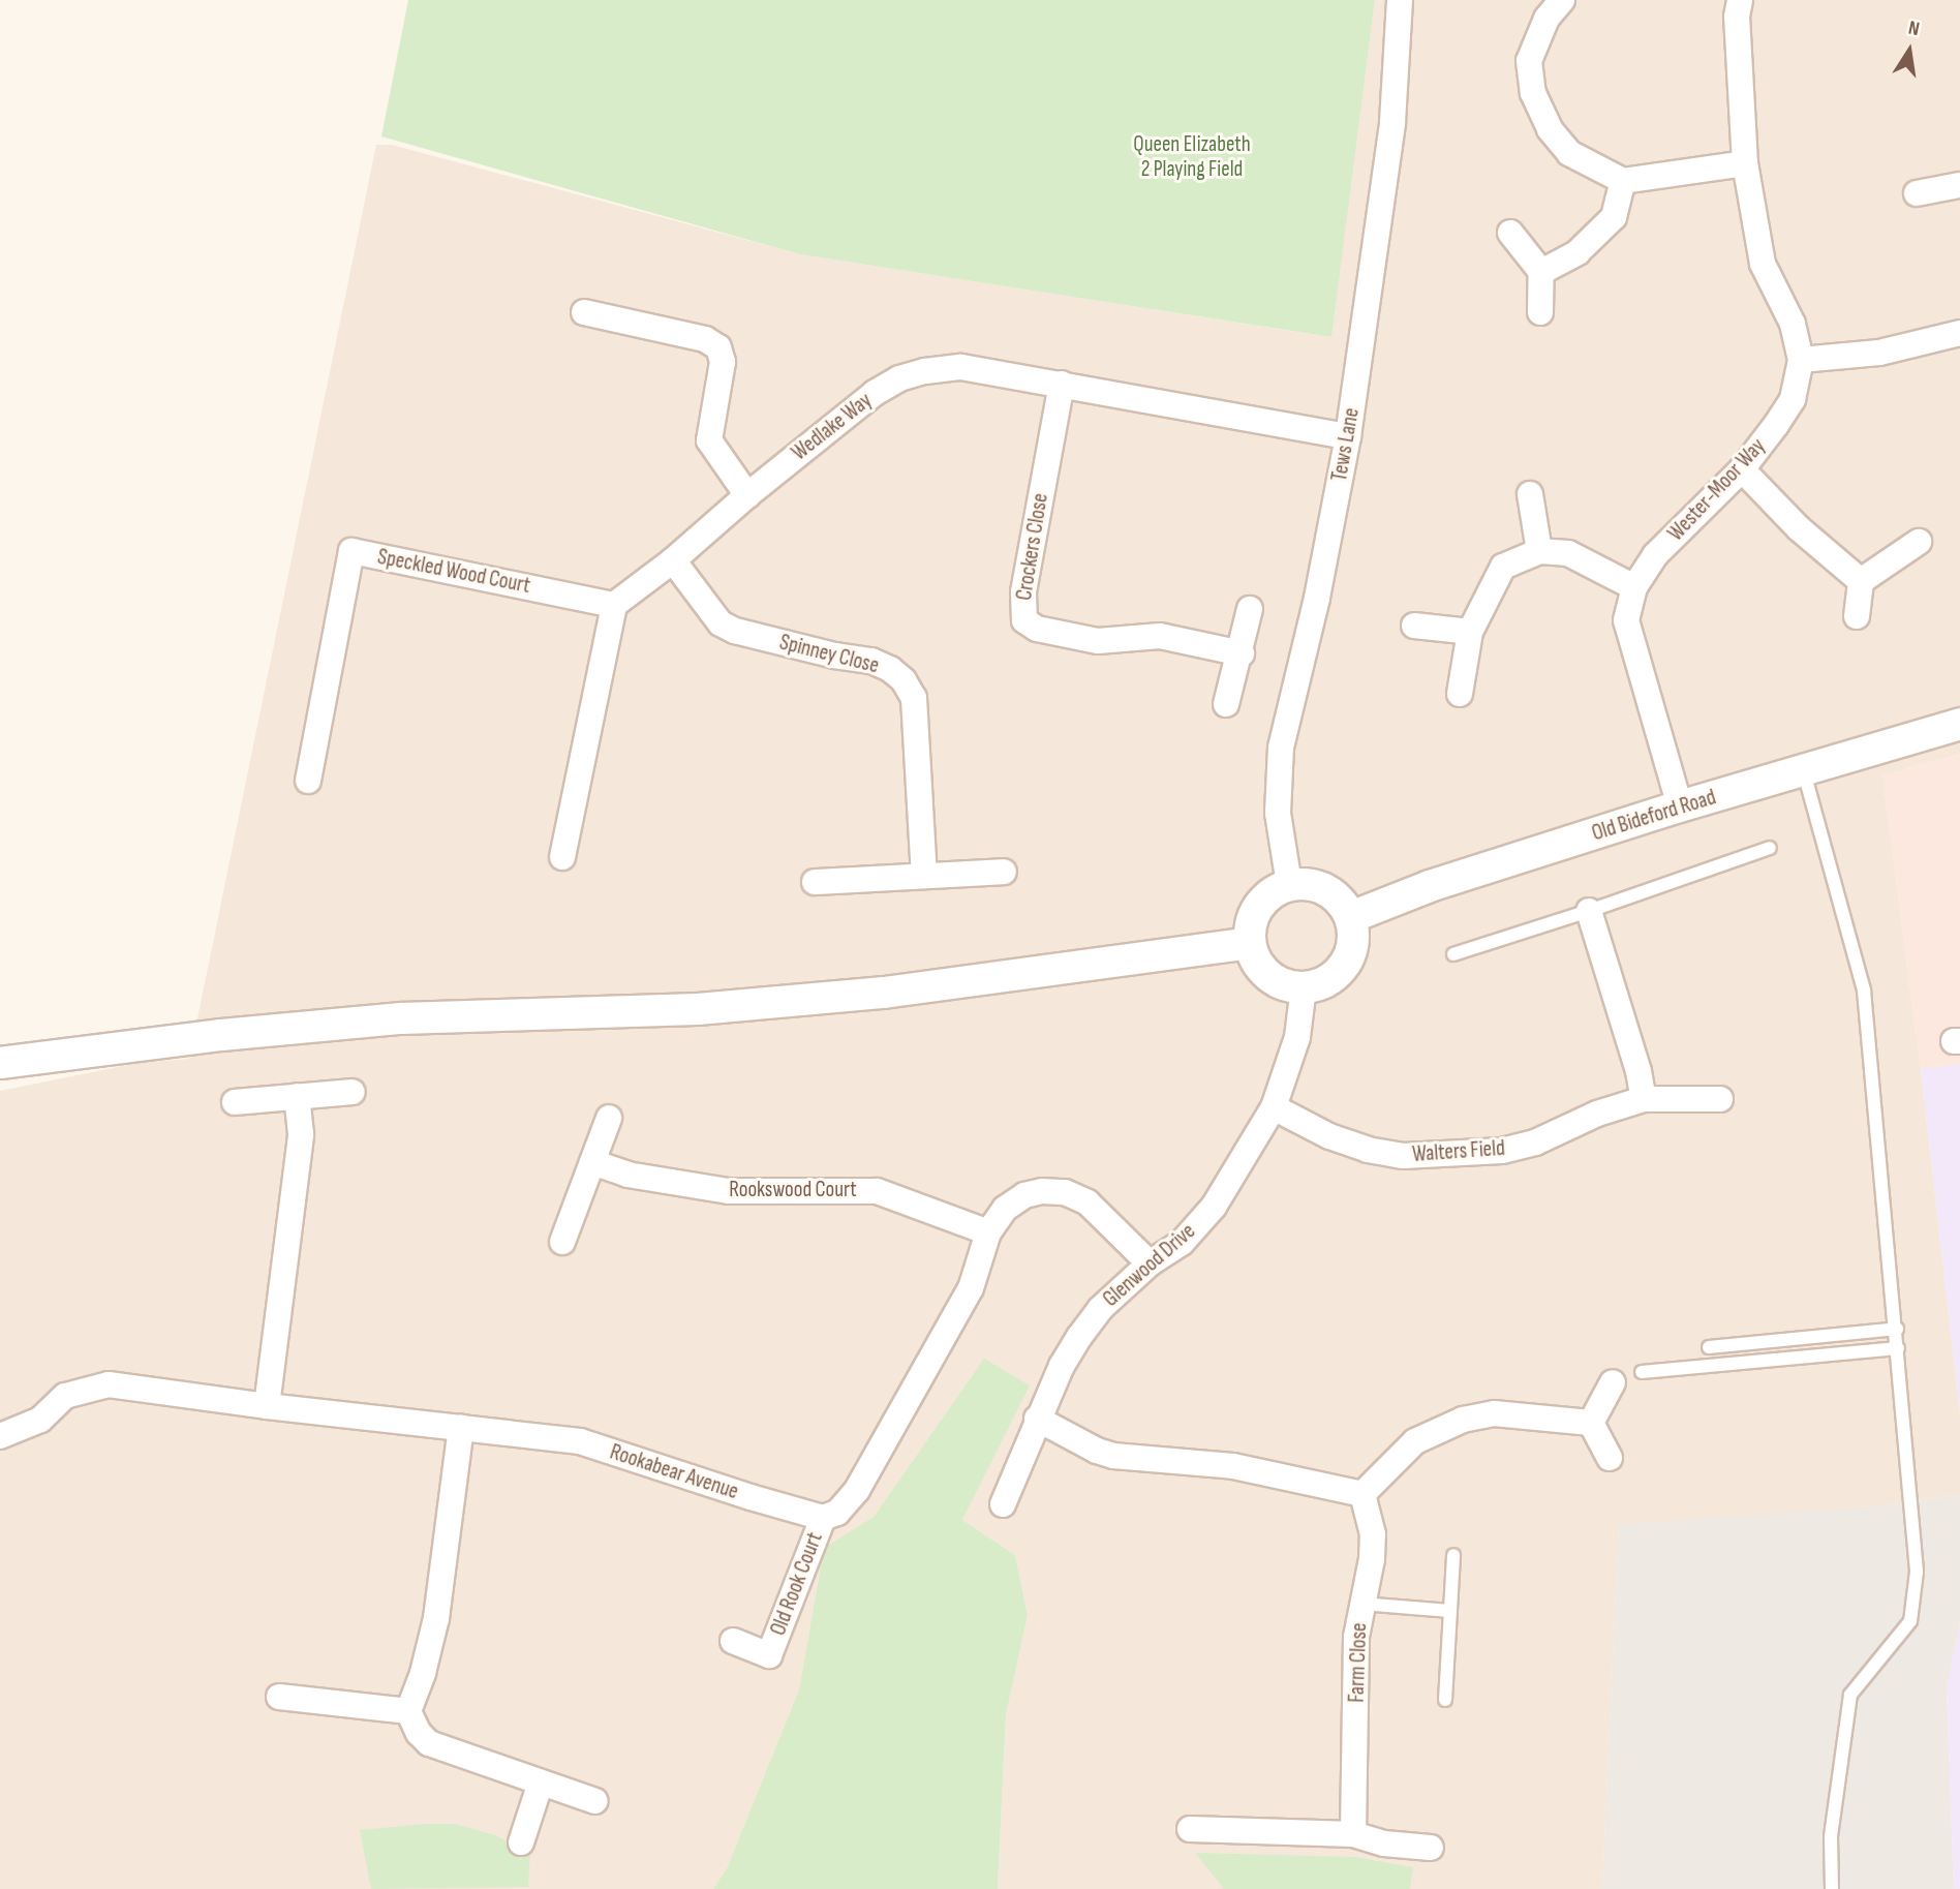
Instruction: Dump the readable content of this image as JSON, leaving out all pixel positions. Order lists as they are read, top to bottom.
{
  "streets": {
    "street": [
      "Wedlake Way",
      "Tews Lane",
      "Wester-Moor Way",
      "Crockers Close",
      "Speckled Wood Court",
      "Spinney Close",
      "Old Bideford Road",
      "Walters Field",
      "Rookswood Court",
      "Glenwood Drive",
      "Rookabear Avenue",
      "Old Rook Court",
      "Farm Close"
    ]
  },
  "crossings": [
    ["Wedlake Way", "Tews Lane"],
    ["Wedlake Way", "Crockers Close"],
    ["Wedlake Way", "Speckled Wood Court"],
    ["Wedlake Way", "Spinney Close"],
    ["Tews Lane", "Old Bideford Road"],
    ["Tews Lane", "Glenwood Drive"],
    ["Wester-Moor Way", "Old Bideford Road"],
    ["Old Bideford Road", "Glenwood Drive"],
    ["Walters Field", "Glenwood Drive"],
    ["Rookabear Avenue", "Old Rook Court"]
  ],
  "parks": ["Queen Elizabeth 2 Playing Field"],
  "north": "top"
}
